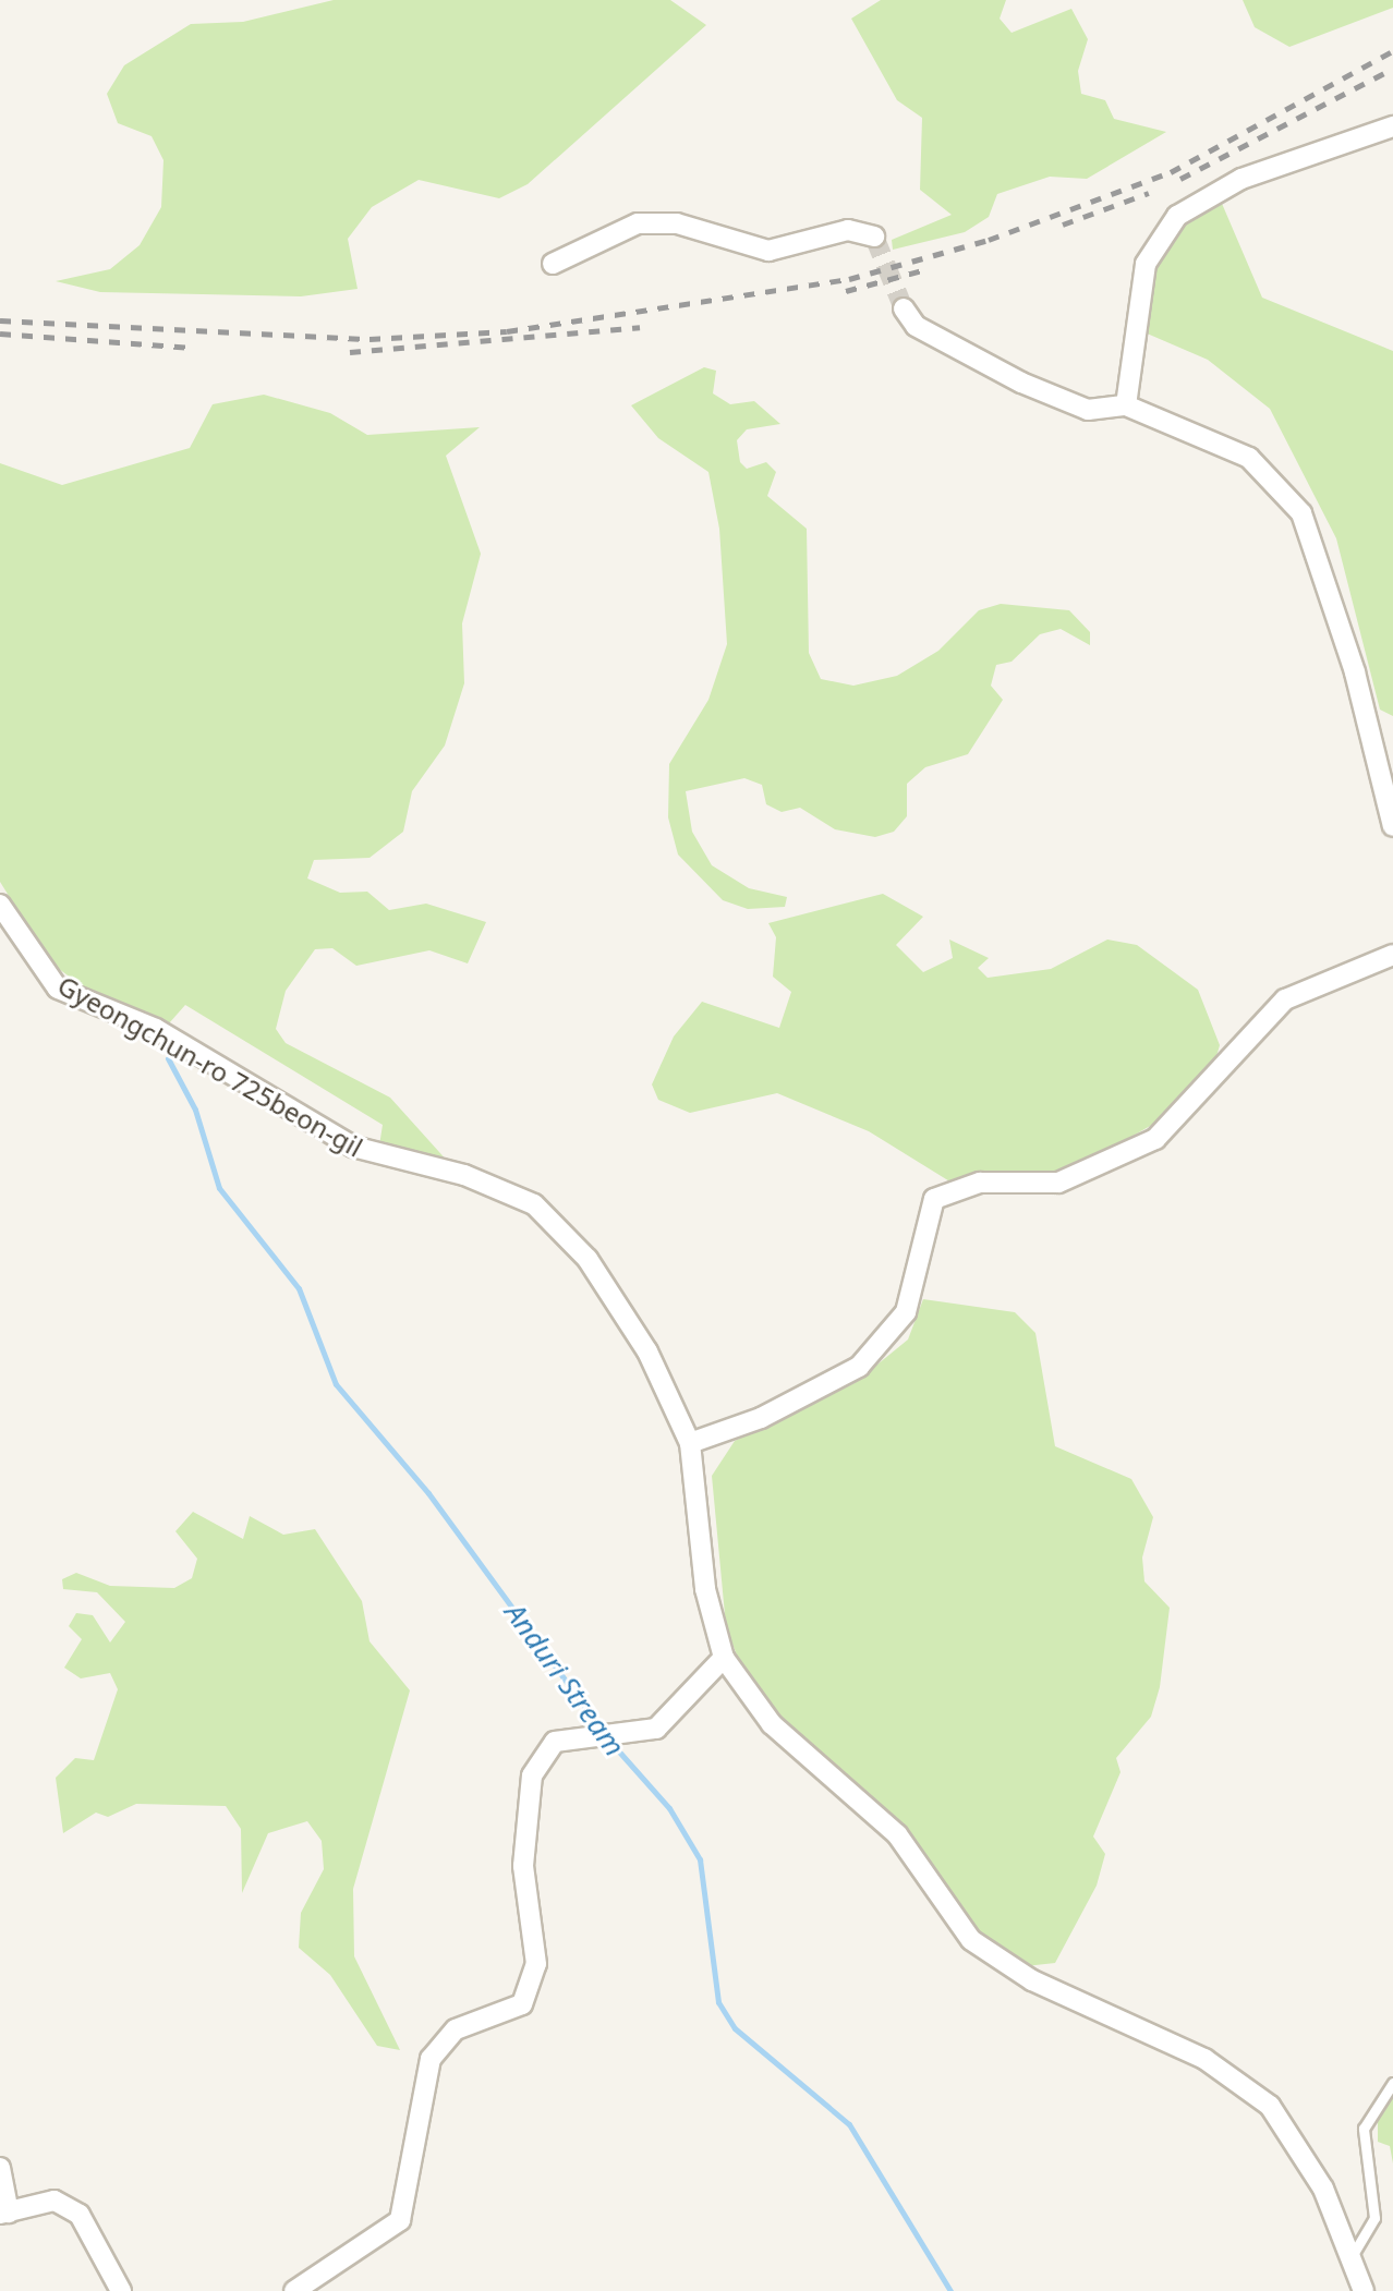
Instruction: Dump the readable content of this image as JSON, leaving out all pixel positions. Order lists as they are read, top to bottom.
{
  "streets": {
    "street": ["Gyeongchun-ro 725beon-gil"]
  },
  "water": ["Anduri Stream"]
}
